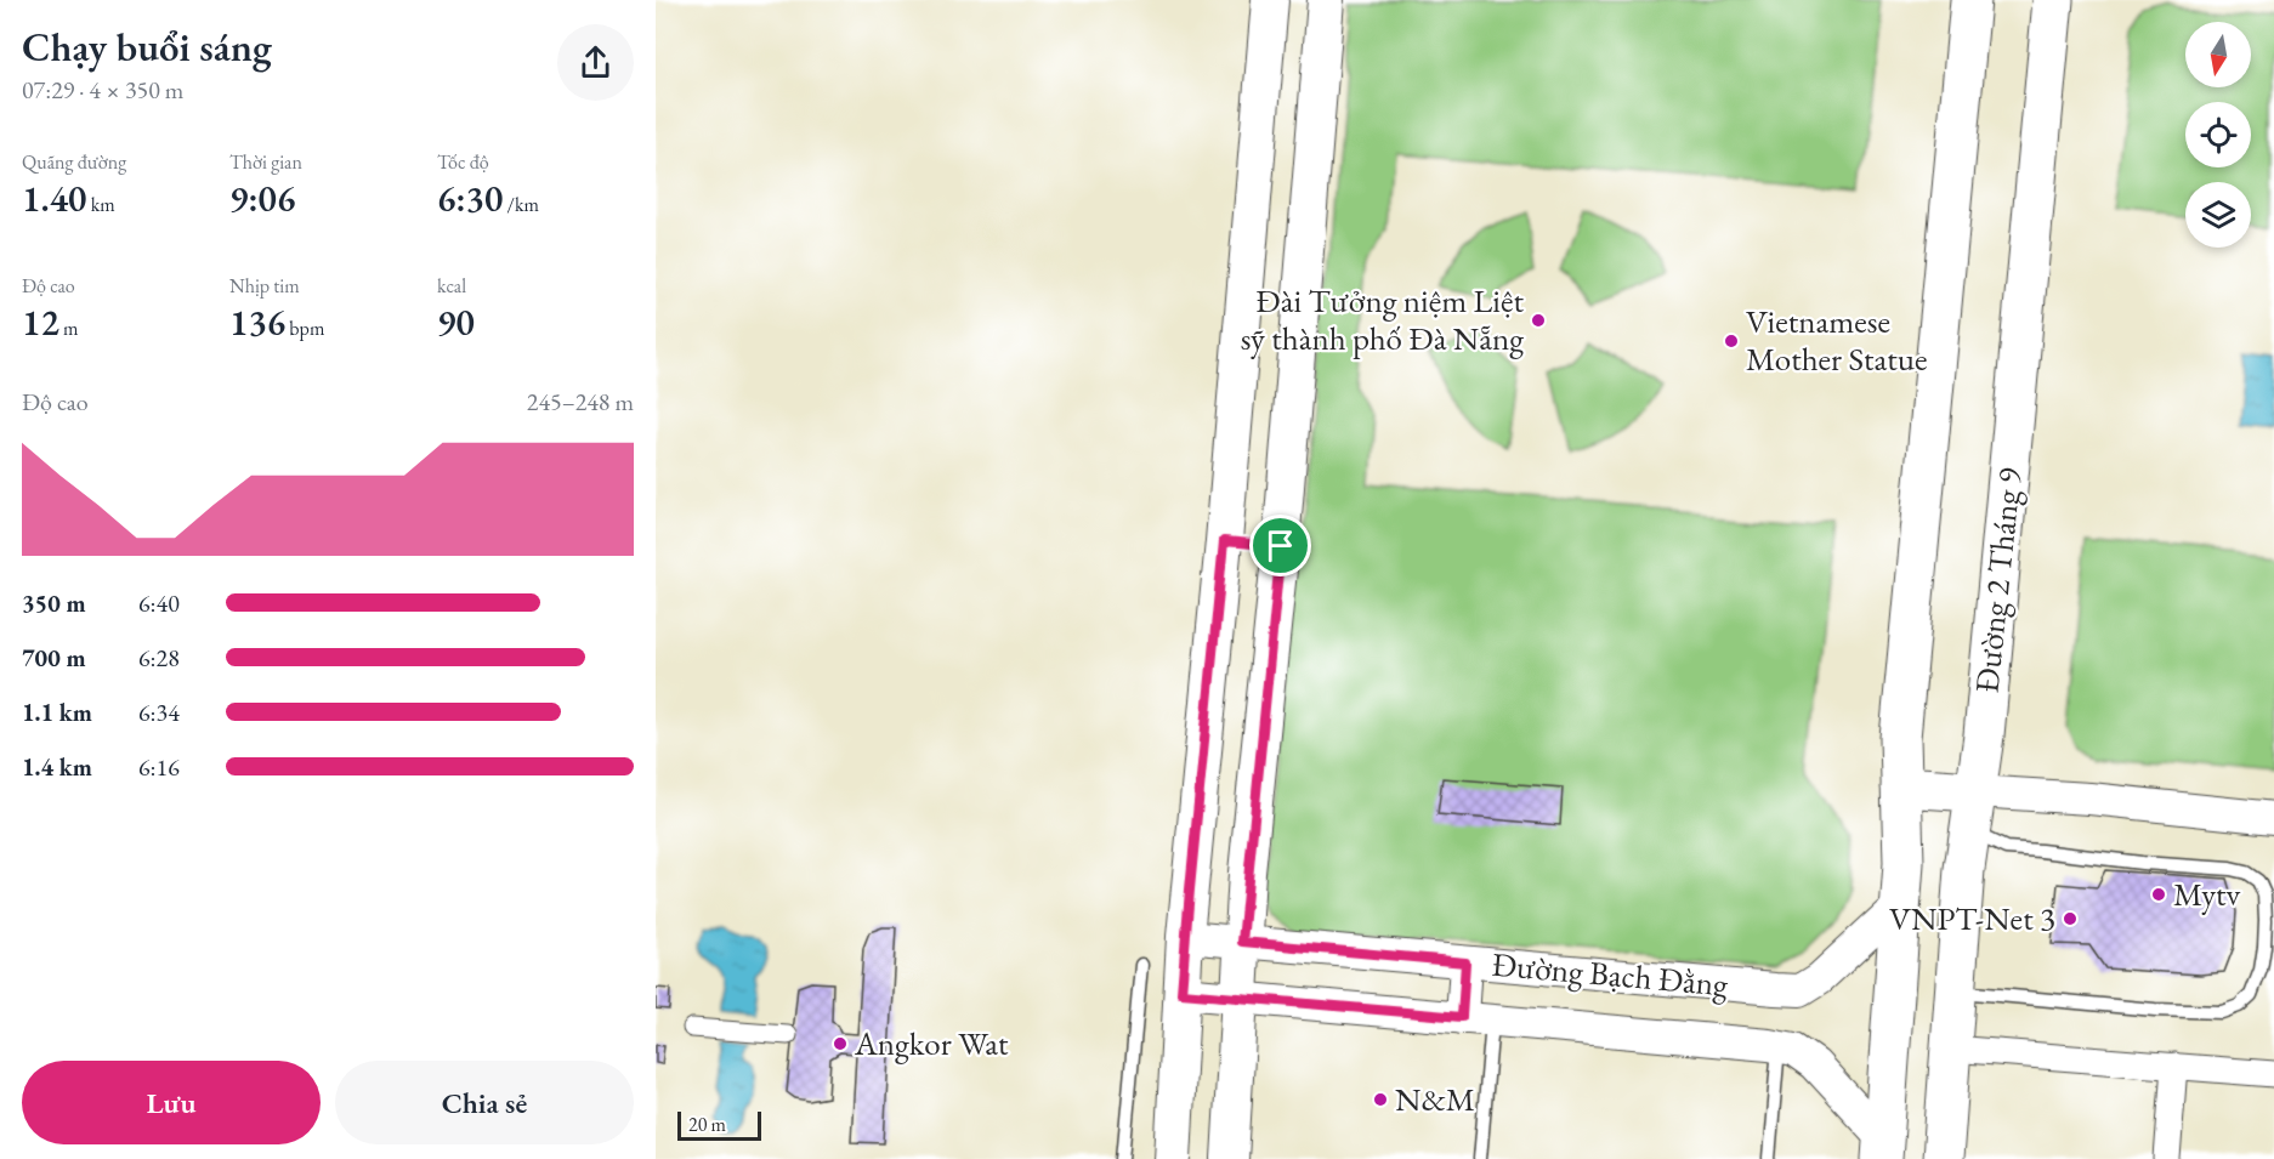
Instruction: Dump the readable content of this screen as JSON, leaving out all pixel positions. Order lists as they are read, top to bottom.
{
  "streets": {
    "main road": ["Đường 2 Tháng 9"],
    "street": ["Đường Bạch Đằng"]
  },
  "places": [
    "Đài Tưởng niệm Liệt sỹ thành phố Đà Nẵng",
    "Vietnamese Mother Statue",
    "Mytv",
    "VNPT-Net 3",
    "Angkor Wat",
    "N&M"
  ],
  "scale_bar": "20 m",
  "north": "bottom",
  "page": {
    "heading": ["Chạy buổi sáng", "07:29 · 4 × 350 m"],
    "stats": [
      ["Quãng đường", "1.40 km"],
      ["Thời gian", "9:06"],
      ["Tốc độ", "6:30 /km"],
      ["Độ cao", "12 m"],
      ["Nhịp tim", "136 bpm"],
      ["kcal", "90"]
    ],
    "chart": ["Độ cao", "245–248 m"],
    "list": [
      {
        "name": "350 m",
        "note": "6:40"
      },
      {
        "name": "700 m",
        "note": "6:28"
      },
      {
        "name": "1.1 km",
        "note": "6:34"
      },
      {
        "name": "1.4 km",
        "note": "6:16"
      }
    ],
    "buttons": ["Lưu", "Chia sẻ"],
    "scale": "20 m"
  }
}
